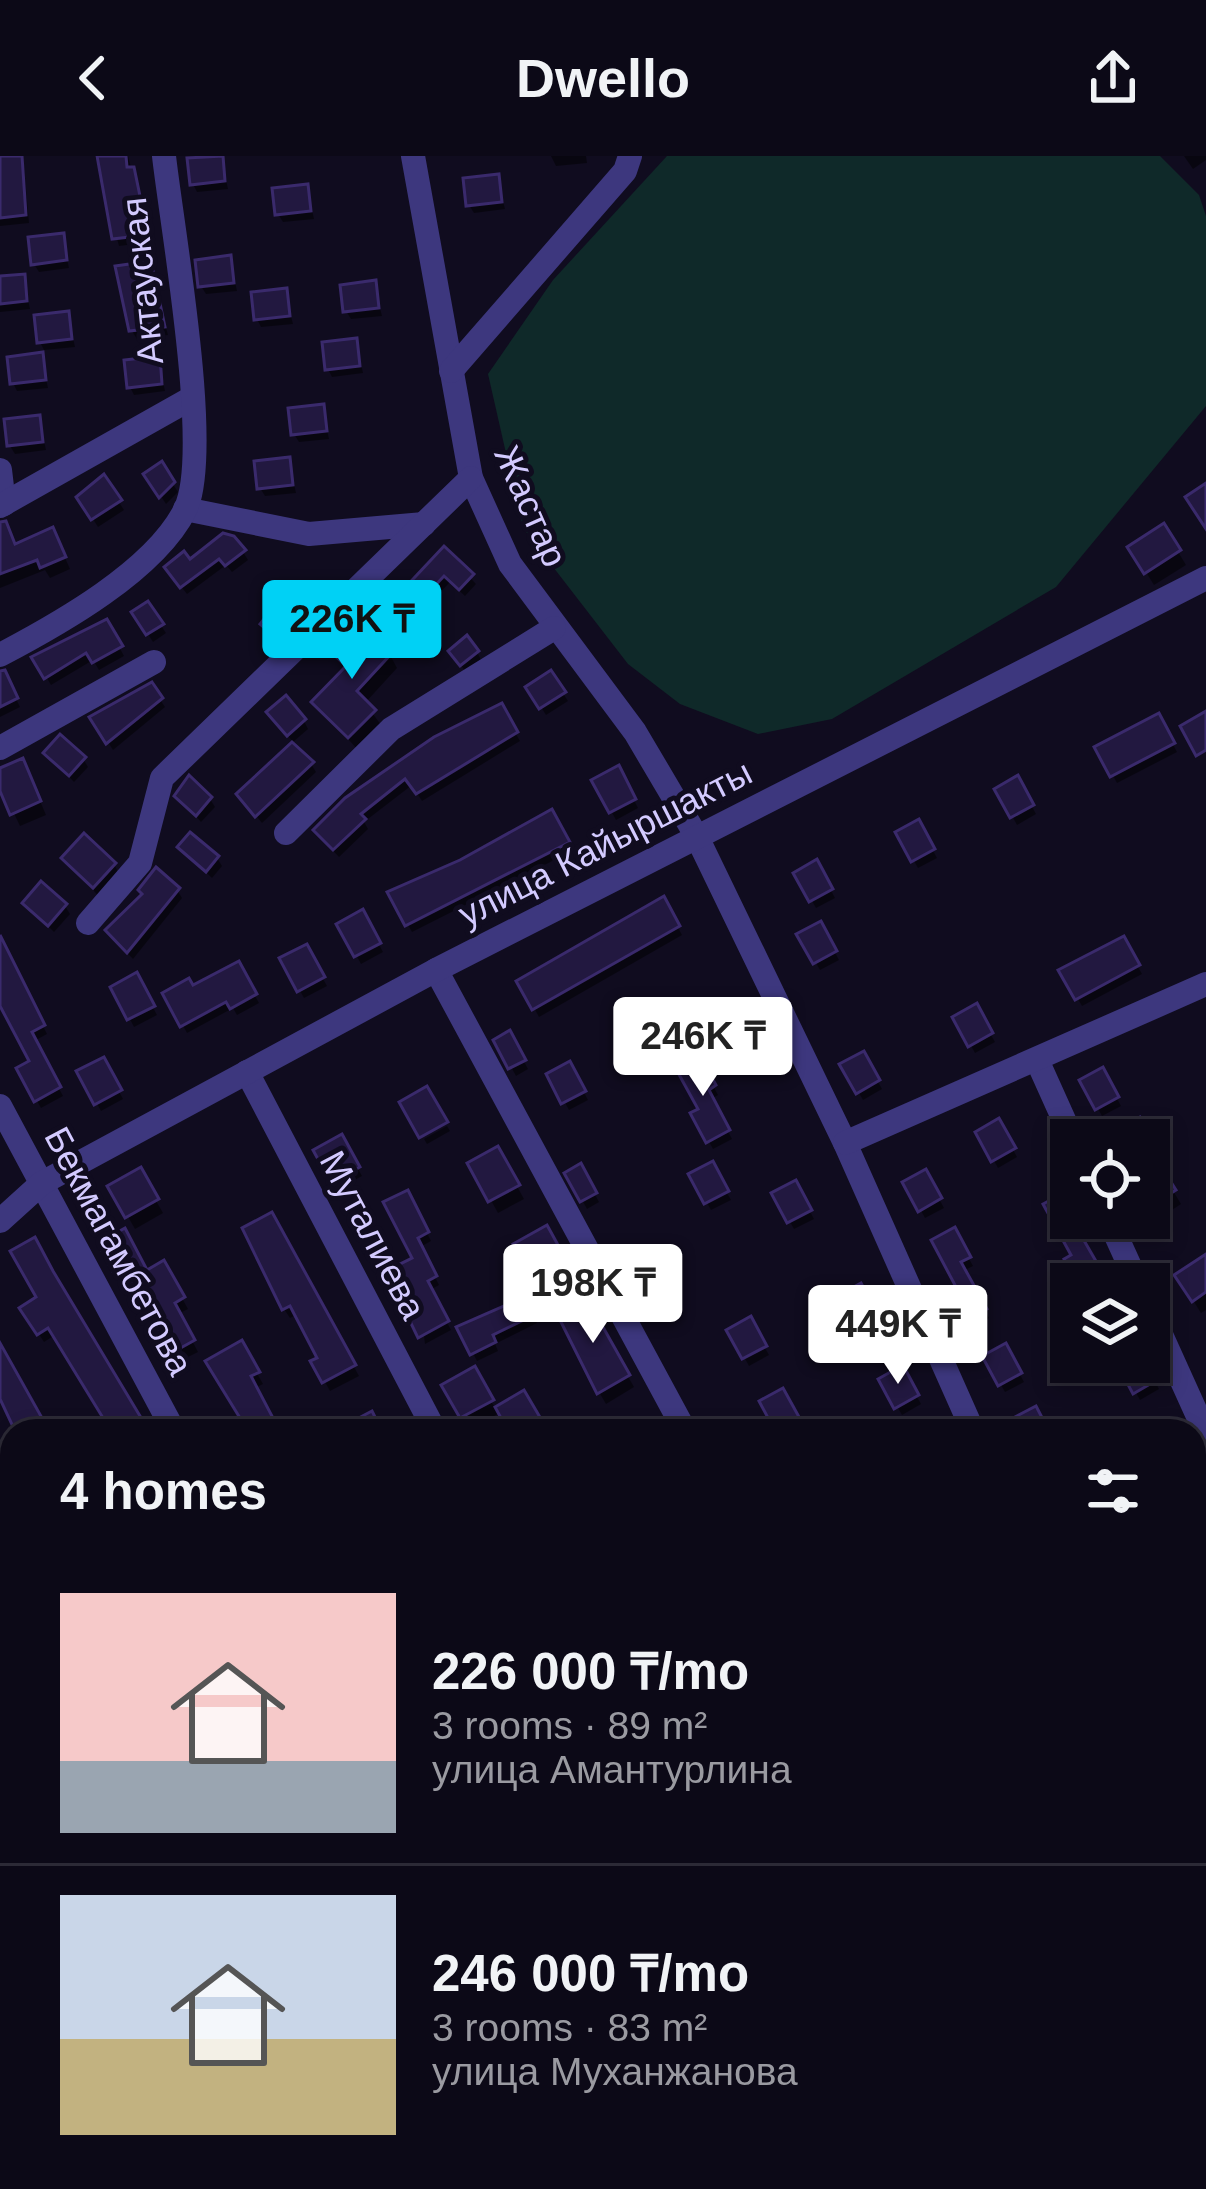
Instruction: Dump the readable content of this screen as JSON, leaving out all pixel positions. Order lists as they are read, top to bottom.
{
  "streets": {
    "street": [
      "Актауская",
      "Жастар",
      "улица Кайыршакты",
      "Муталиева",
      "Бекмагамбетова"
    ]
  },
  "crossings": [
    ["Жастар", "улица Кайыршакты"],
    ["улица Кайыршакты", "Муталиева"],
    ["улица Кайыршакты", "Бекмагамбетова"]
  ],
  "page": {
    "header": "Dwello",
    "price": [
      "226K ₸",
      "246K ₸",
      "198K ₸",
      "449K ₸"
    ],
    "heading": "4 homes",
    "list": [
      {
        "name": "226 000 ₸/mo",
        "note": "3 rooms · 89 m² · улица Амантурлина"
      },
      {
        "name": "246 000 ₸/mo",
        "note": "3 rooms · 83 m² · улица Муханжанова"
      }
    ]
  }
}
